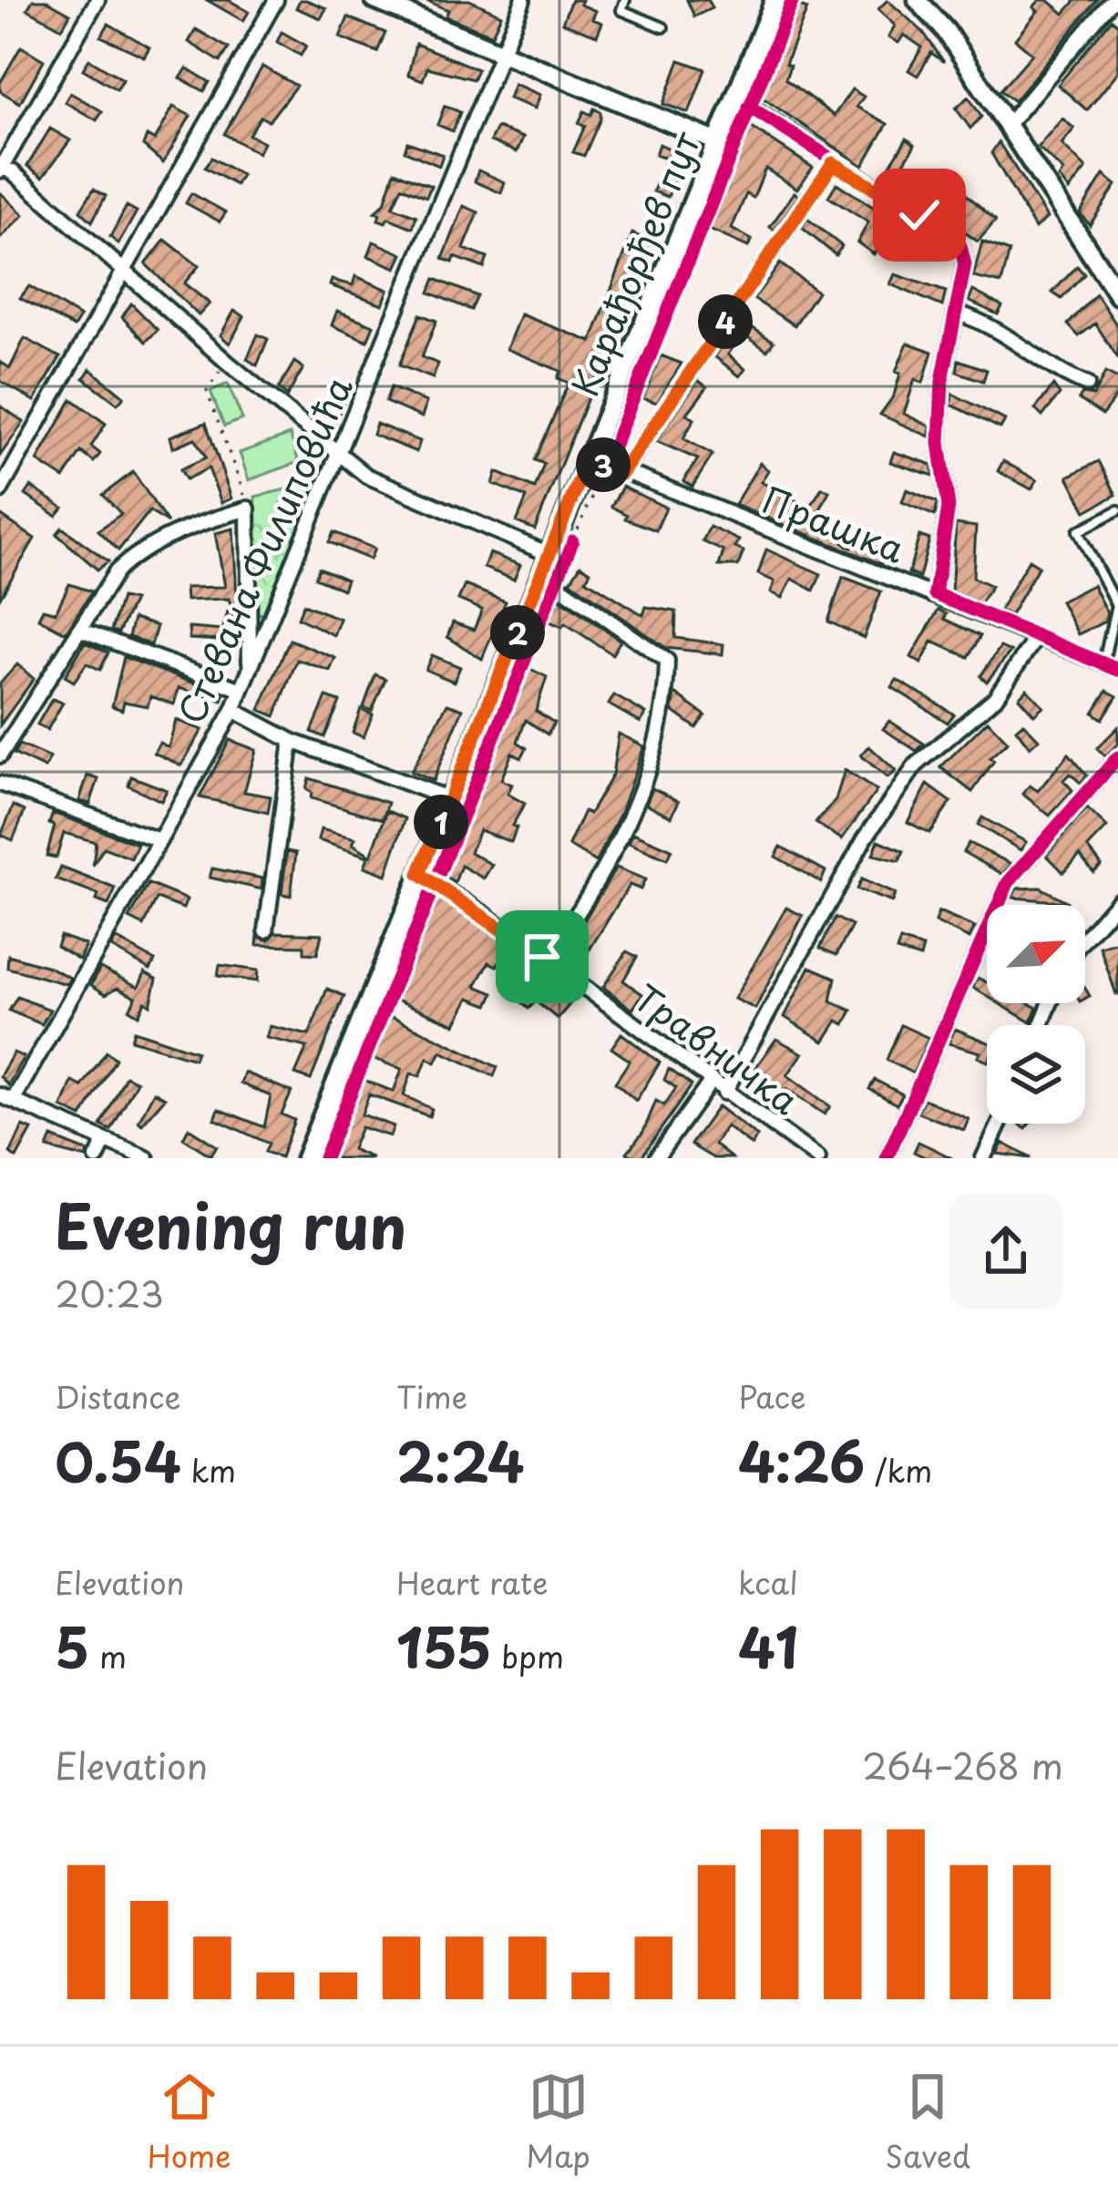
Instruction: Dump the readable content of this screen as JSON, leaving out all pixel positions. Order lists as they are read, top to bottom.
{
  "streets": {
    "main road": ["Карађорђев пут"],
    "street": ["Прашка", "Стевана Филиповића", "Травничка"]
  },
  "crossings": [
    ["Карађорђев пут", "Прашка"],
    ["Карађорђев пут", "Травничка"]
  ],
  "north": "top right",
  "page": {
    "pins": [
      "4",
      "3",
      "2",
      "1"
    ],
    "heading": ["Evening run", "20:23"],
    "stats": [
      ["Distance", "0.54 km"],
      ["Time", "2:24"],
      ["Pace", "4:26 /km"],
      ["Elevation", "5 m"],
      ["Heart rate", "155 bpm"],
      ["kcal", "41"]
    ],
    "chart": ["Elevation", "264–268 m"],
    "tabs": ["Home", "Map", "Saved"]
  }
}
